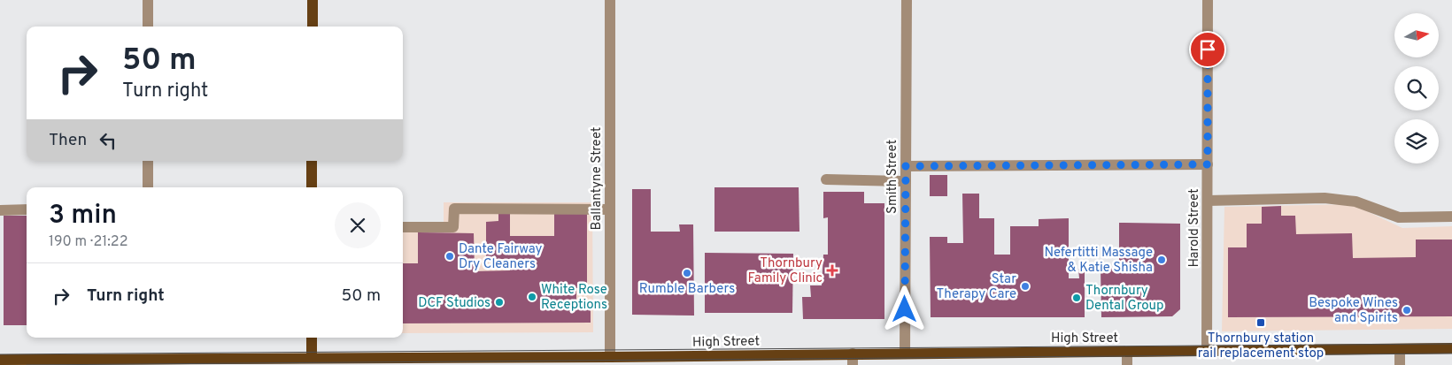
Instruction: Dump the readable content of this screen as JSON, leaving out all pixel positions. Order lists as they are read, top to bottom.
{
  "streets": {
    "main road": ["High Street"],
    "street": ["Smith Street", "Ballantyne Street", "Harold Street"]
  },
  "crossings": [
    ["Smith Street", "High Street"],
    ["Ballantyne Street", "High Street"],
    ["Harold Street", "High Street"]
  ],
  "places": {
    "other": [
      "Dante Fairway Dry Cleaners",
      "Nefertitti Massage & Katie Shisha",
      "Rumble Barbers",
      "Star Therapy Care",
      "White Rose Receptions",
      "Thornbury Dental Group",
      "DCF Studios",
      "Bespoke Wines and Spirits"
    ],
    "health": ["Thornbury Family Clinic"],
    "transit": ["Thornbury station rail replacement stop"]
  },
  "north": "right",
  "page": {
    "turn": ["50 m", "Turn right"],
    "then": "Then",
    "heading": ["3 min", "190 m · 21:22"],
    "list": [
      {
        "name": "Turn right",
        "value": "50 m"
      }
    ]
  }
}
